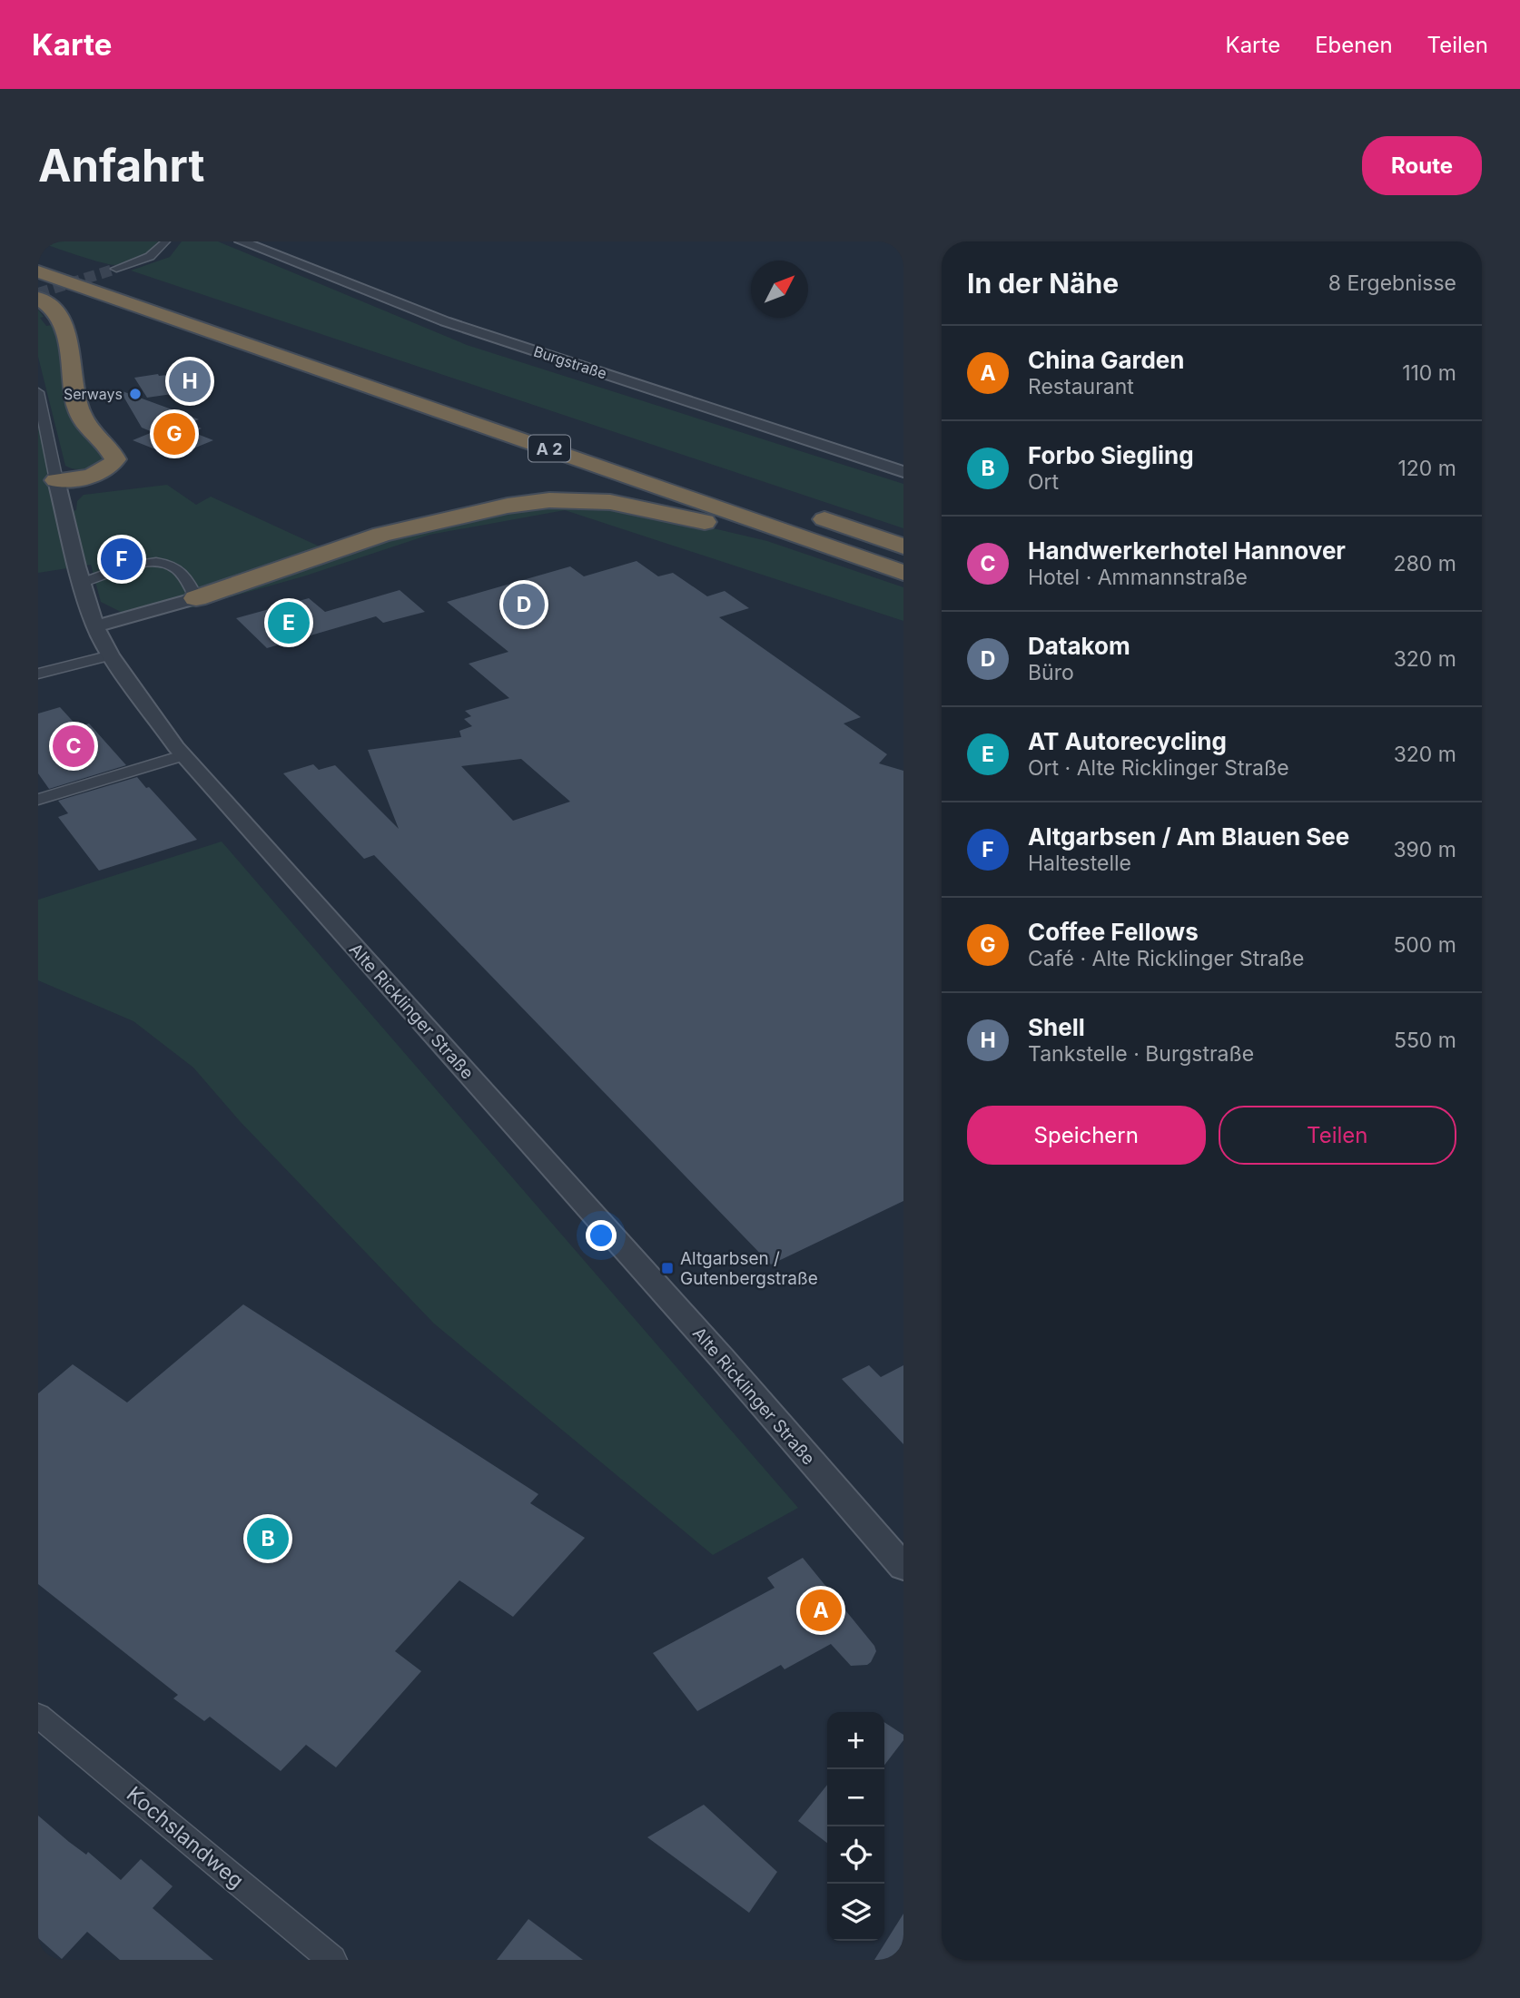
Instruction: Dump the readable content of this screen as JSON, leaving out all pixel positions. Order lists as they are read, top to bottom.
{
  "streets": {
    "highway": ["A 2"],
    "street": ["Burgstraße", "Alte Ricklinger Straße", "Kochslandweg"]
  },
  "places": {
    "other": ["Serways"],
    "transit": ["Altgarbsen / Gutenbergstraße"]
  },
  "north": "top right",
  "page": {
    "header": "Karte",
    "nav": ["Karte", "Ebenen", "Teilen"],
    "buttons": [
      "Route",
      ["Speichern", "Teilen"]
    ],
    "title": "Anfahrt",
    "heading": ["In der Nähe", "8 Ergebnisse"],
    "list": [
      {
        "mark": "A",
        "name": "China Garden",
        "note": "Restaurant",
        "value": "110 m"
      },
      {
        "mark": "B",
        "name": "Forbo Siegling",
        "note": "Ort",
        "value": "120 m"
      },
      {
        "mark": "C",
        "name": "Handwerkerhotel Hannover",
        "note": "Hotel · Ammannstraße",
        "value": "280 m"
      },
      {
        "mark": "D",
        "name": "Datakom",
        "note": "Büro",
        "value": "320 m"
      },
      {
        "mark": "E",
        "name": "AT Autorecycling",
        "note": "Ort · Alte Ricklinger Straße",
        "value": "320 m"
      },
      {
        "mark": "F",
        "name": "Altgarbsen / Am Blauen See",
        "note": "Haltestelle",
        "value": "390 m"
      },
      {
        "mark": "G",
        "name": "Coffee Fellows",
        "note": "Café · Alte Ricklinger Straße",
        "value": "500 m"
      },
      {
        "mark": "H",
        "name": "Shell",
        "note": "Tankstelle · Burgstraße",
        "value": "550 m"
      }
    ],
    "pins": [
      "H",
      "G",
      "F",
      "D",
      "E",
      "C",
      "B",
      "A"
    ],
    "map_buttons": ["+", "−"]
  }
}
